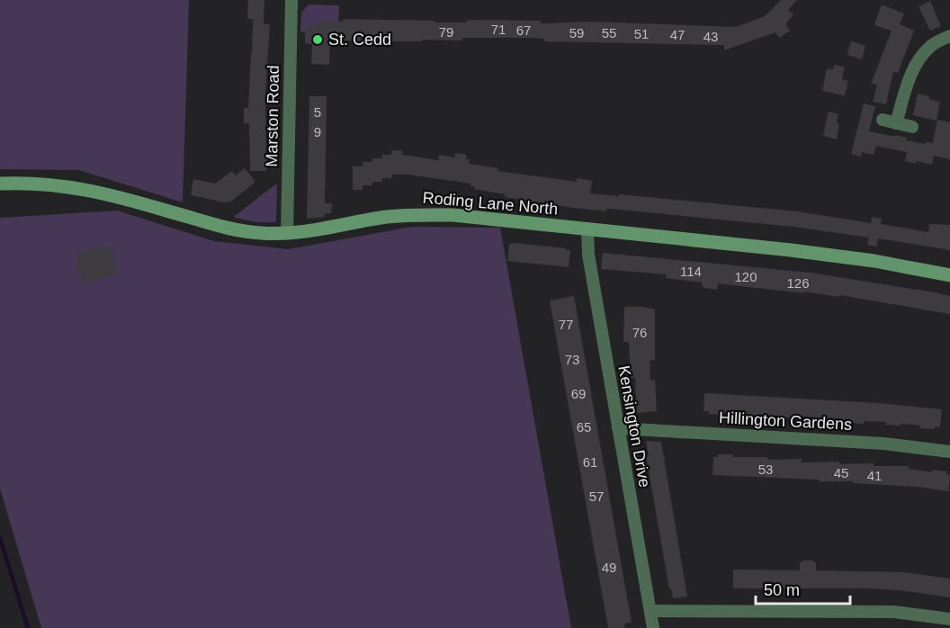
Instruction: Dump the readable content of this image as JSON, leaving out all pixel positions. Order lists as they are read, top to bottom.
{
  "streets": {
    "street": [
      "Marston Road",
      "Roding Lane North",
      "Hillington Gardens",
      "Kensington Drive"
    ]
  },
  "crossings": [
    ["Marston Road", "Roding Lane North"],
    ["Roding Lane North", "Kensington Drive"],
    ["Hillington Gardens", "Kensington Drive"]
  ],
  "places": ["St. Cedd"],
  "house_numbers": [
    "71",
    "67",
    "79",
    "59",
    "55",
    "51",
    "47",
    "43",
    "5",
    "9",
    "114",
    "120",
    "126",
    "77",
    "76",
    "73",
    "69",
    "65",
    "61",
    "53",
    "45",
    "41",
    "57",
    "49"
  ],
  "scale_bar": "50 m"
}
